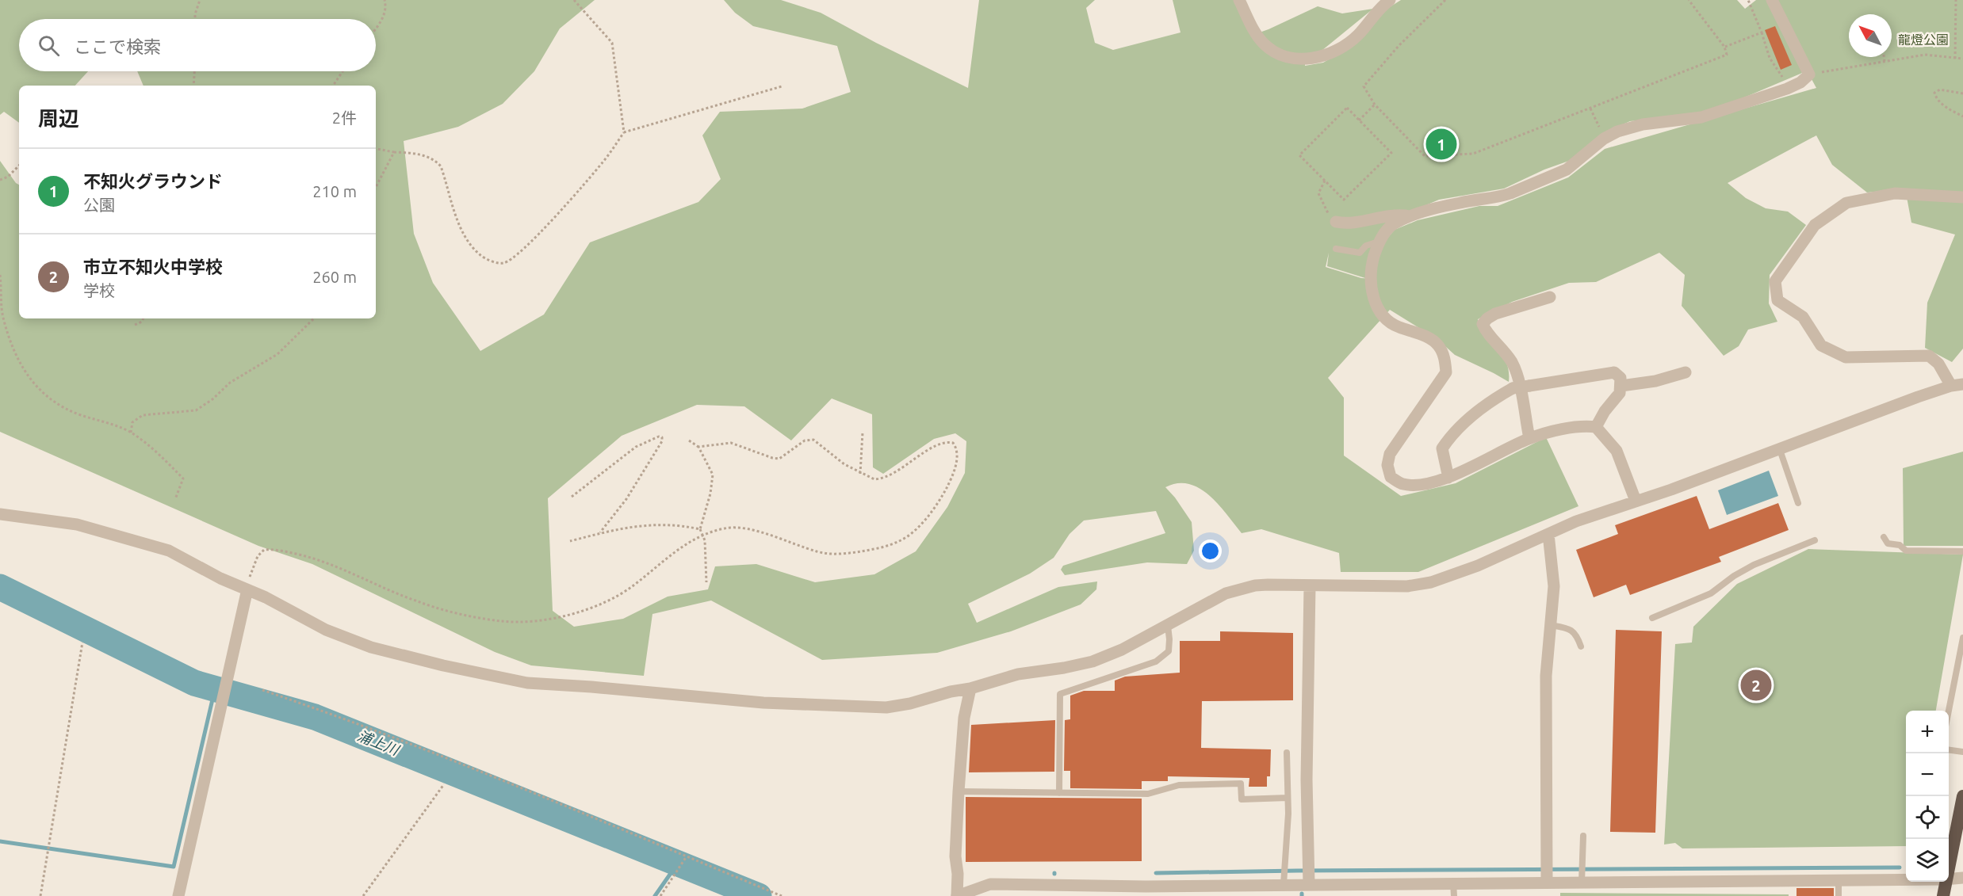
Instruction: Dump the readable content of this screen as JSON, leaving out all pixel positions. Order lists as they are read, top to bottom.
{
  "water": ["浦上川"],
  "parks": ["龍燈公園"],
  "north": "top left",
  "page": {
    "search": "ここで検索",
    "heading": ["周辺", "2件"],
    "pins": ["1", "2"],
    "list": [
      {
        "mark": "1",
        "name": "不知火グラウンド",
        "note": "公園",
        "value": "210 m"
      },
      {
        "mark": "2",
        "name": "市立不知火中学校",
        "note": "学校",
        "value": "260 m"
      }
    ],
    "map_buttons": ["+", "−"]
  }
}
